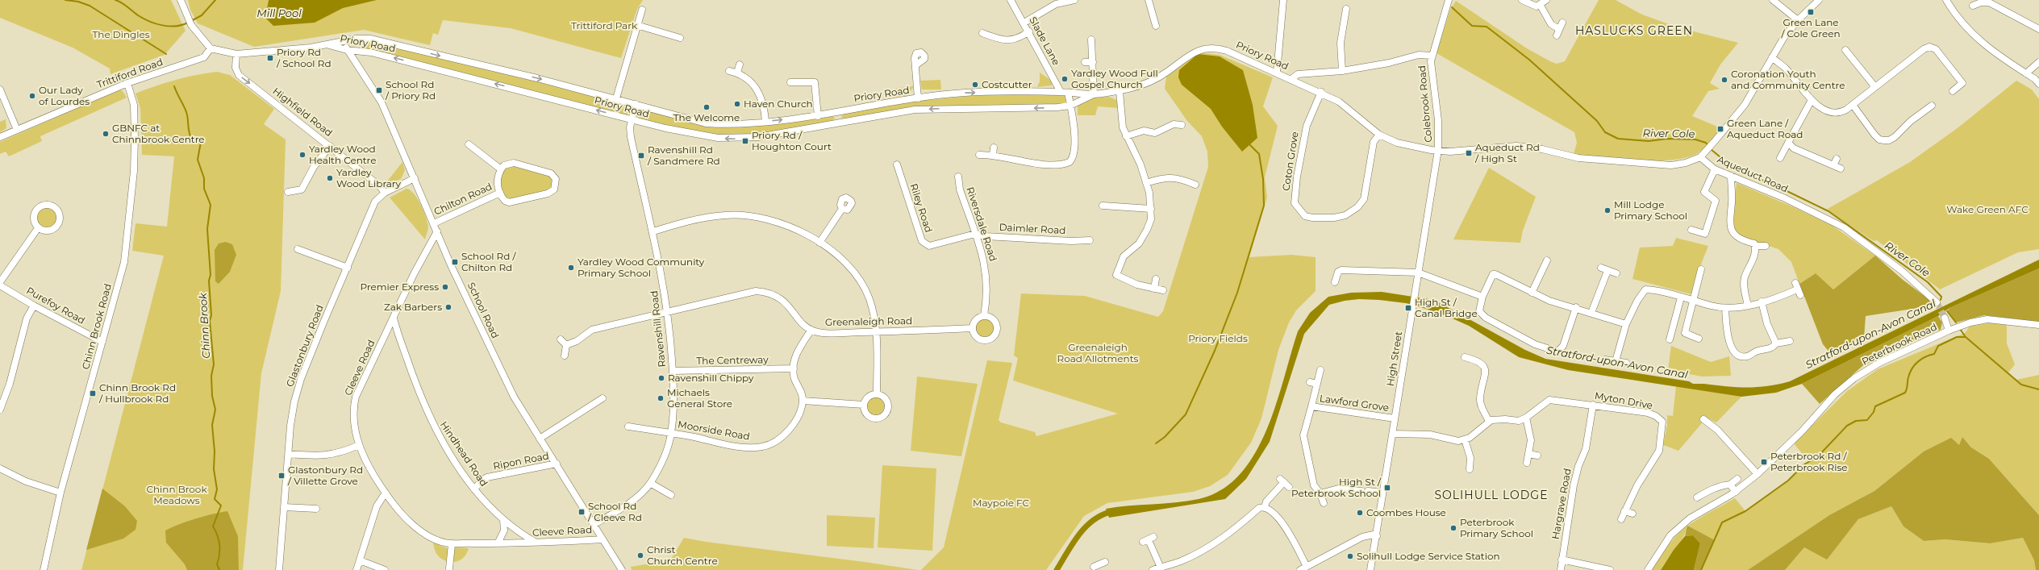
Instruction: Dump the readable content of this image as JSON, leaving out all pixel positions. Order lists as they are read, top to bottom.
{
  "streets": {
    "street": [
      "Slade Lane",
      "Priory Road",
      "Trittiford Road",
      "Colebrook Road",
      "Highfield Road",
      "Coton Grove",
      "Aqueduct Road",
      "Chilton Road",
      "Riley Road",
      "Riversdale Road",
      "Daimler Road",
      "Purefoy Road",
      "School Road",
      "Greenaleigh Road",
      "Chinn Brook Road",
      "Ravenshill Road",
      "Peterbrook Road",
      "Glastonbury Road",
      "High Street",
      "The Centreway",
      "Cleeve Road",
      "Myton Drive",
      "Lawford Grove",
      "Moorside Road",
      "Hindhead Road",
      "Ripon Road",
      "Hargrave Road"
    ]
  },
  "crossings": [
    ["Slade Lane", "Priory Road"],
    ["Priory Road", "Colebrook Road"],
    ["Priory Road", "School Road"],
    ["Priory Road", "Ravenshill Road"],
    ["Trittiford Road", "Chinn Brook Road"],
    ["Colebrook Road", "High Street"],
    ["Highfield Road", "Glastonbury Road"],
    ["Chilton Road", "School Road"],
    ["Riley Road", "Riversdale Road"],
    ["Riley Road", "Daimler Road"],
    ["Riversdale Road", "Daimler Road"],
    ["Riversdale Road", "Greenaleigh Road"],
    ["Purefoy Road", "Chinn Brook Road"],
    ["School Road", "Ravenshill Road"],
    ["School Road", "Glastonbury Road"],
    ["School Road", "Cleeve Road"],
    ["School Road", "Ripon Road"],
    ["Greenaleigh Road", "Ravenshill Road"],
    ["Ravenshill Road", "The Centreway"],
    ["Ravenshill Road", "Moorside Road"],
    ["High Street", "Lawford Grove"],
    ["Cleeve Road", "Hindhead Road"],
    ["Myton Drive", "Hargrave Road"],
    ["Hindhead Road", "Ripon Road"]
  ],
  "one_way": ["Highfield Road"],
  "districts": ["HASLUCKS GREEN", "SOLIHULL LODGE"],
  "water": [
    "Mill Pool",
    "River Cole",
    "Chinn Brook",
    "Stratford-upon-Avon Canal"
  ],
  "parks": [
    "Trittiford Park",
    "The Dingles",
    "Wake Green AFC",
    "Priory Fields",
    "Greenaleigh Road Allotments",
    "Chinn Brook Meadows",
    "Maypole FC"
  ],
  "places": {
    "transit": [
      "Green Lane / Cole Green",
      "Priory Rd / School Rd",
      "School Rd / Priory Rd",
      "Green Lane / Aqueduct Road",
      "Priory Rd / Houghton Court",
      "Aqueduct Rd / High St",
      "Ravenshill Rd / Sandmere Rd",
      "School Rd / Chilton Rd",
      "High St / Canal Bridge",
      "Chinn Brook Rd / Hullbrook Rd",
      "Peterbrook Rd / Peterbrook Rise",
      "Glastonbury Rd / Villette Grove",
      "High St / Peterbrook School",
      "School Rd / Cleeve Rd"
    ],
    "other": [
      "Yardley Wood Full Gospel Church",
      "Coronation Youth and Community Centre",
      "Costcutter",
      "Our Lady of Lourdes",
      "Haven Church",
      "The Welcome",
      "GBNFC at Chinnbrook Centre",
      "Yardley Wood Health Centre",
      "Yardley Wood Library",
      "Mill Lodge Primary School",
      "Yardley Wood Community Primary School",
      "Premier Express",
      "Zak Barbers",
      "Ravenshill Chippy",
      "Michaels General Store",
      "Coombes House",
      "Peterbrook Primary School",
      "Christ Church Centre",
      "Solihull Lodge Service Station"
    ]
  }
}
